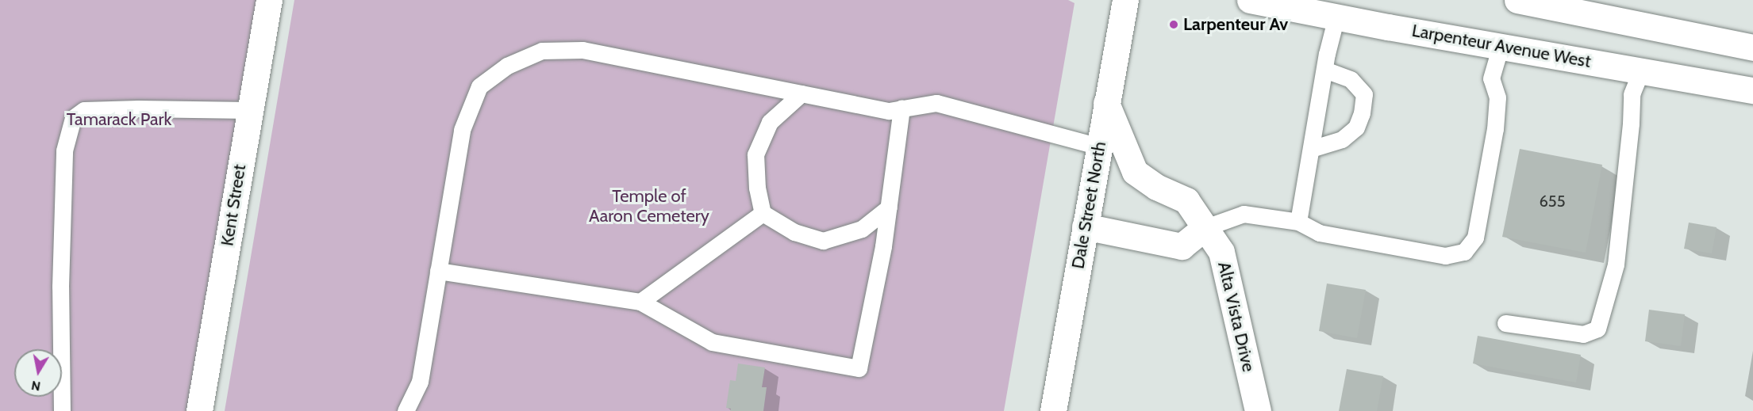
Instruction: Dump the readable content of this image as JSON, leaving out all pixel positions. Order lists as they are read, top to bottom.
{
  "streets": {
    "main road": [
      "Larpenteur Avenue West",
      "Kent Street",
      "Dale Street North",
      "Alta Vista Drive"
    ]
  },
  "crossings": [
    ["Dale Street North", "Alta Vista Drive"]
  ],
  "parks": ["Tamarack Park", "Temple of Aaron Cemetery"],
  "places": ["Larpenteur Av"],
  "house_numbers": ["655"],
  "north": "bottom"
}
